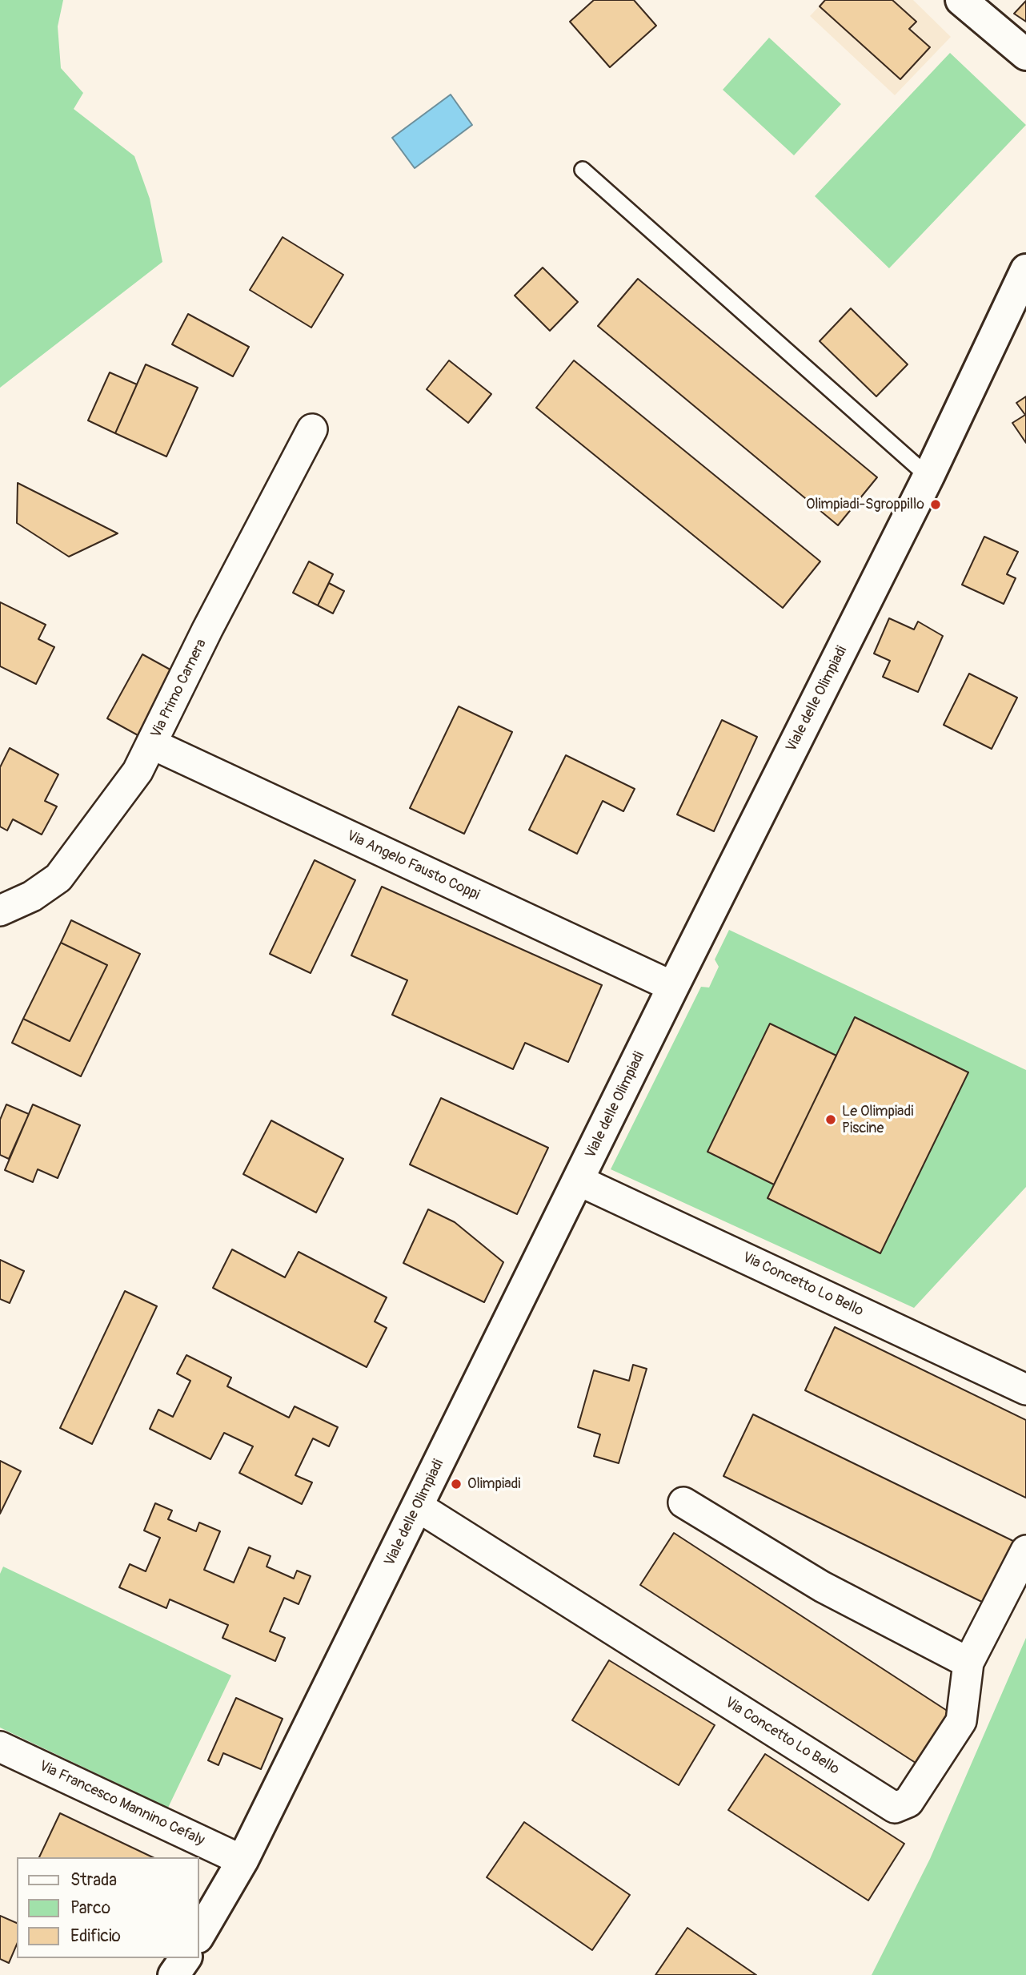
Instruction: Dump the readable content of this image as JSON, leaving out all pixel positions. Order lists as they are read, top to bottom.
{
  "streets": {
    "street": [
      "Via Primo Carnera",
      "Viale delle Olimpiadi",
      "Via Angelo Fausto Coppi",
      "Via Concetto Lo Bello",
      "Via Francesco Mannino Cefaly"
    ]
  },
  "crossings": [
    ["Via Primo Carnera", "Via Angelo Fausto Coppi"],
    ["Viale delle Olimpiadi", "Via Angelo Fausto Coppi"],
    ["Viale delle Olimpiadi", "Via Concetto Lo Bello"],
    ["Viale delle Olimpiadi", "Via Francesco Mannino Cefaly"]
  ],
  "places": ["Olimpiadi-Sgroppillo", "Le Olimpiadi Piscine", "Olimpiadi"],
  "legend": ["Strada", "Parco", "Edificio"]
}
